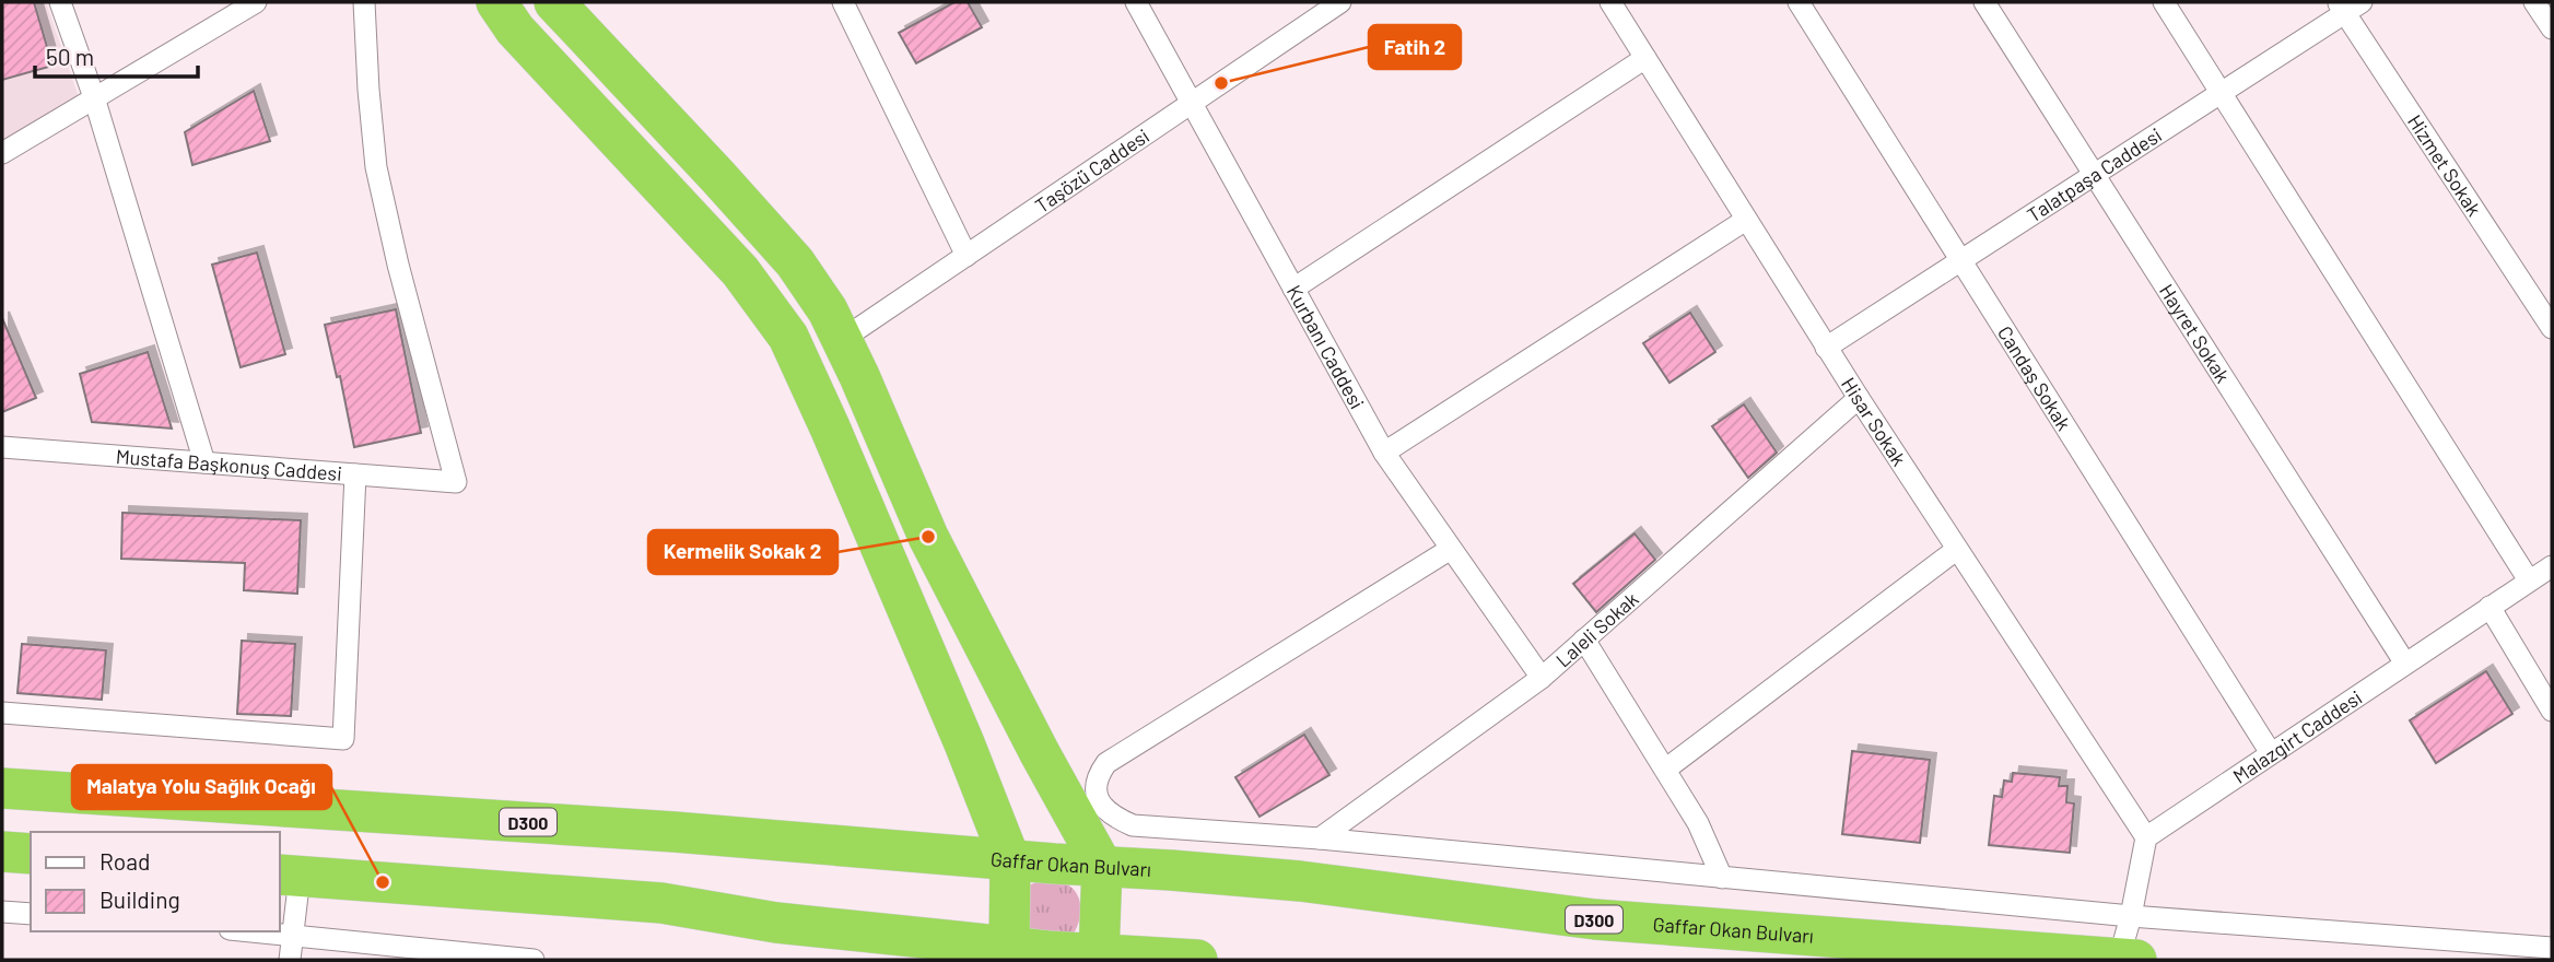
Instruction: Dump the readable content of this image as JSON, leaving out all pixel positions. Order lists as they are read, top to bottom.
{
  "streets": {
    "highway": ["D300", "Gaffar Okan Bulvarı"],
    "street": [
      "Hizmet Sokak",
      "Taşözü Caddesi",
      "Talatpaşa Caddesi",
      "Hayret Sokak",
      "Kurbanı Caddesi",
      "Candaş Sokak",
      "Hisar Sokak",
      "Mustafa Başkonuş Caddesi",
      "Laleli Sokak",
      "Malazgirt Caddesi"
    ]
  },
  "crossings": [
    ["Hizmet Sokak", "Talatpaşa Caddesi"],
    ["Taşözü Caddesi", "Kurbanı Caddesi"],
    ["Talatpaşa Caddesi", "Hayret Sokak"],
    ["Talatpaşa Caddesi", "Candaş Sokak"],
    ["Talatpaşa Caddesi", "Hisar Sokak"],
    ["Hayret Sokak", "Malazgirt Caddesi"],
    ["Kurbanı Caddesi", "Laleli Sokak"],
    ["Candaş Sokak", "Malazgirt Caddesi"],
    ["Hisar Sokak", "Laleli Sokak"],
    ["Hisar Sokak", "Malazgirt Caddesi"]
  ],
  "places": ["Fatih 2", "Kermelik Sokak 2", "Malatya Yolu Sağlık Ocağı"],
  "legend": ["Road", "Building"],
  "scale_bar": "50 m"
}
